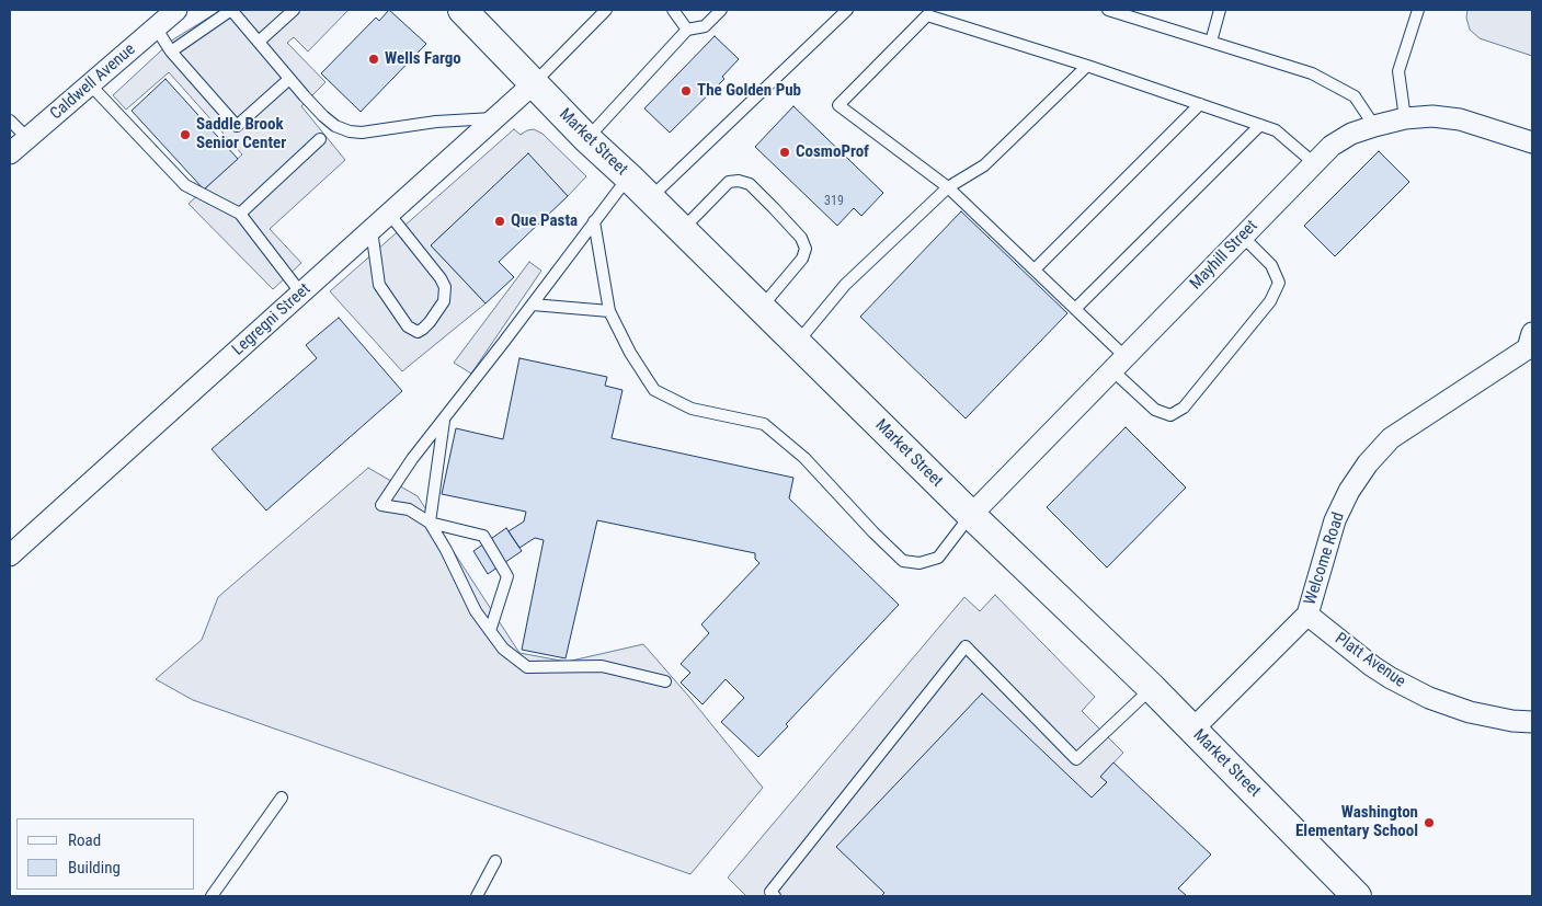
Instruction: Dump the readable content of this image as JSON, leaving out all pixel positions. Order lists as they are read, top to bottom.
{
  "streets": {
    "main road": ["Market Street"],
    "street": [
      "Caldwell Avenue",
      "Mayhill Street",
      "Legregni Street",
      "Welcome Road",
      "Platt Avenue"
    ]
  },
  "crossings": [
    ["Market Street", "Mayhill Street"],
    ["Market Street", "Legregni Street"],
    ["Market Street", "Welcome Road"],
    ["Welcome Road", "Platt Avenue"]
  ],
  "places": [
    "Wells Fargo",
    "The Golden Pub",
    "Saddle Brook Senior Center",
    "CosmoProf",
    "Que Pasta",
    "Washington Elementary School"
  ],
  "house_numbers": ["319"],
  "legend": ["Road", "Building"]
}
